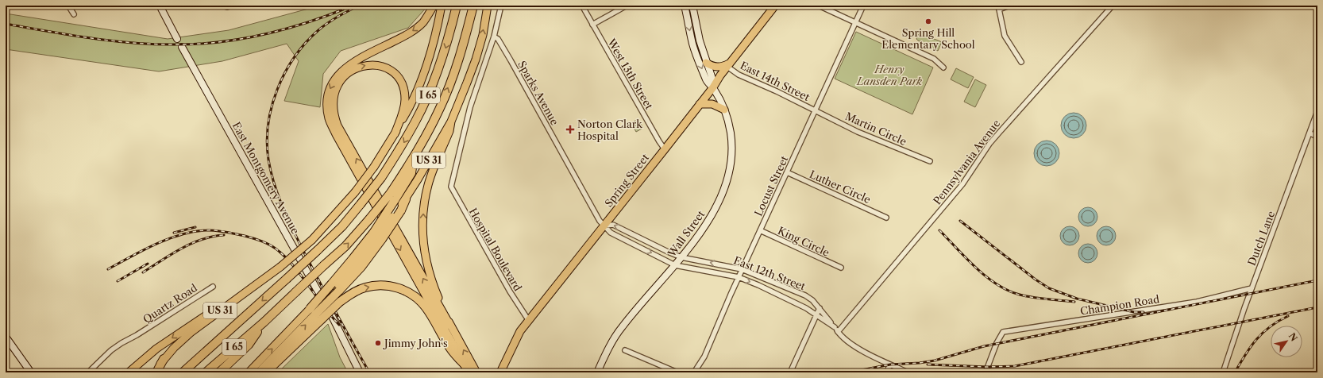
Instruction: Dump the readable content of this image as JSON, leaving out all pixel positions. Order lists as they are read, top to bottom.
{
  "streets": {
    "highway": ["I 65"],
    "main road": ["US 31", "Spring Street"],
    "street": [
      "West 13th Street",
      "East 14th Street",
      "Sparks Avenue",
      "Martin Circle",
      "Pennsylvania Avenue",
      "East Montgomery Avenue",
      "Locust Street",
      "Luther Circle",
      "Wall Street",
      "Dutch Lane",
      "King Circle",
      "Hospital Boulevard",
      "East 12th Street",
      "Quartz Road",
      "Champion Road"
    ]
  },
  "crossings": [
    ["West 13th Street", "Spring Street"],
    ["East 14th Street", "Martin Circle"],
    ["East 14th Street", "Spring Street"],
    ["East 14th Street", "Locust Street"],
    ["Sparks Avenue", "Spring Street"],
    ["Sparks Avenue", "Hospital Boulevard"],
    ["Sparks Avenue", "East 12th Street"],
    ["Martin Circle", "Locust Street"],
    ["Pennsylvania Avenue", "East 12th Street"],
    ["Spring Street", "Wall Street"],
    ["Spring Street", "Hospital Boulevard"],
    ["Spring Street", "East 12th Street"],
    ["Locust Street", "Luther Circle"],
    ["Locust Street", "King Circle"],
    ["Locust Street", "East 12th Street"],
    ["Wall Street", "East 12th Street"],
    ["Dutch Lane", "Champion Road"]
  ],
  "parks": ["Henry Lansden Park"],
  "places": {
    "other": ["Spring Hill Elementary School", "Jimmy John's"],
    "health": ["Norton Clark Hospital"]
  },
  "north": "top right"
}
